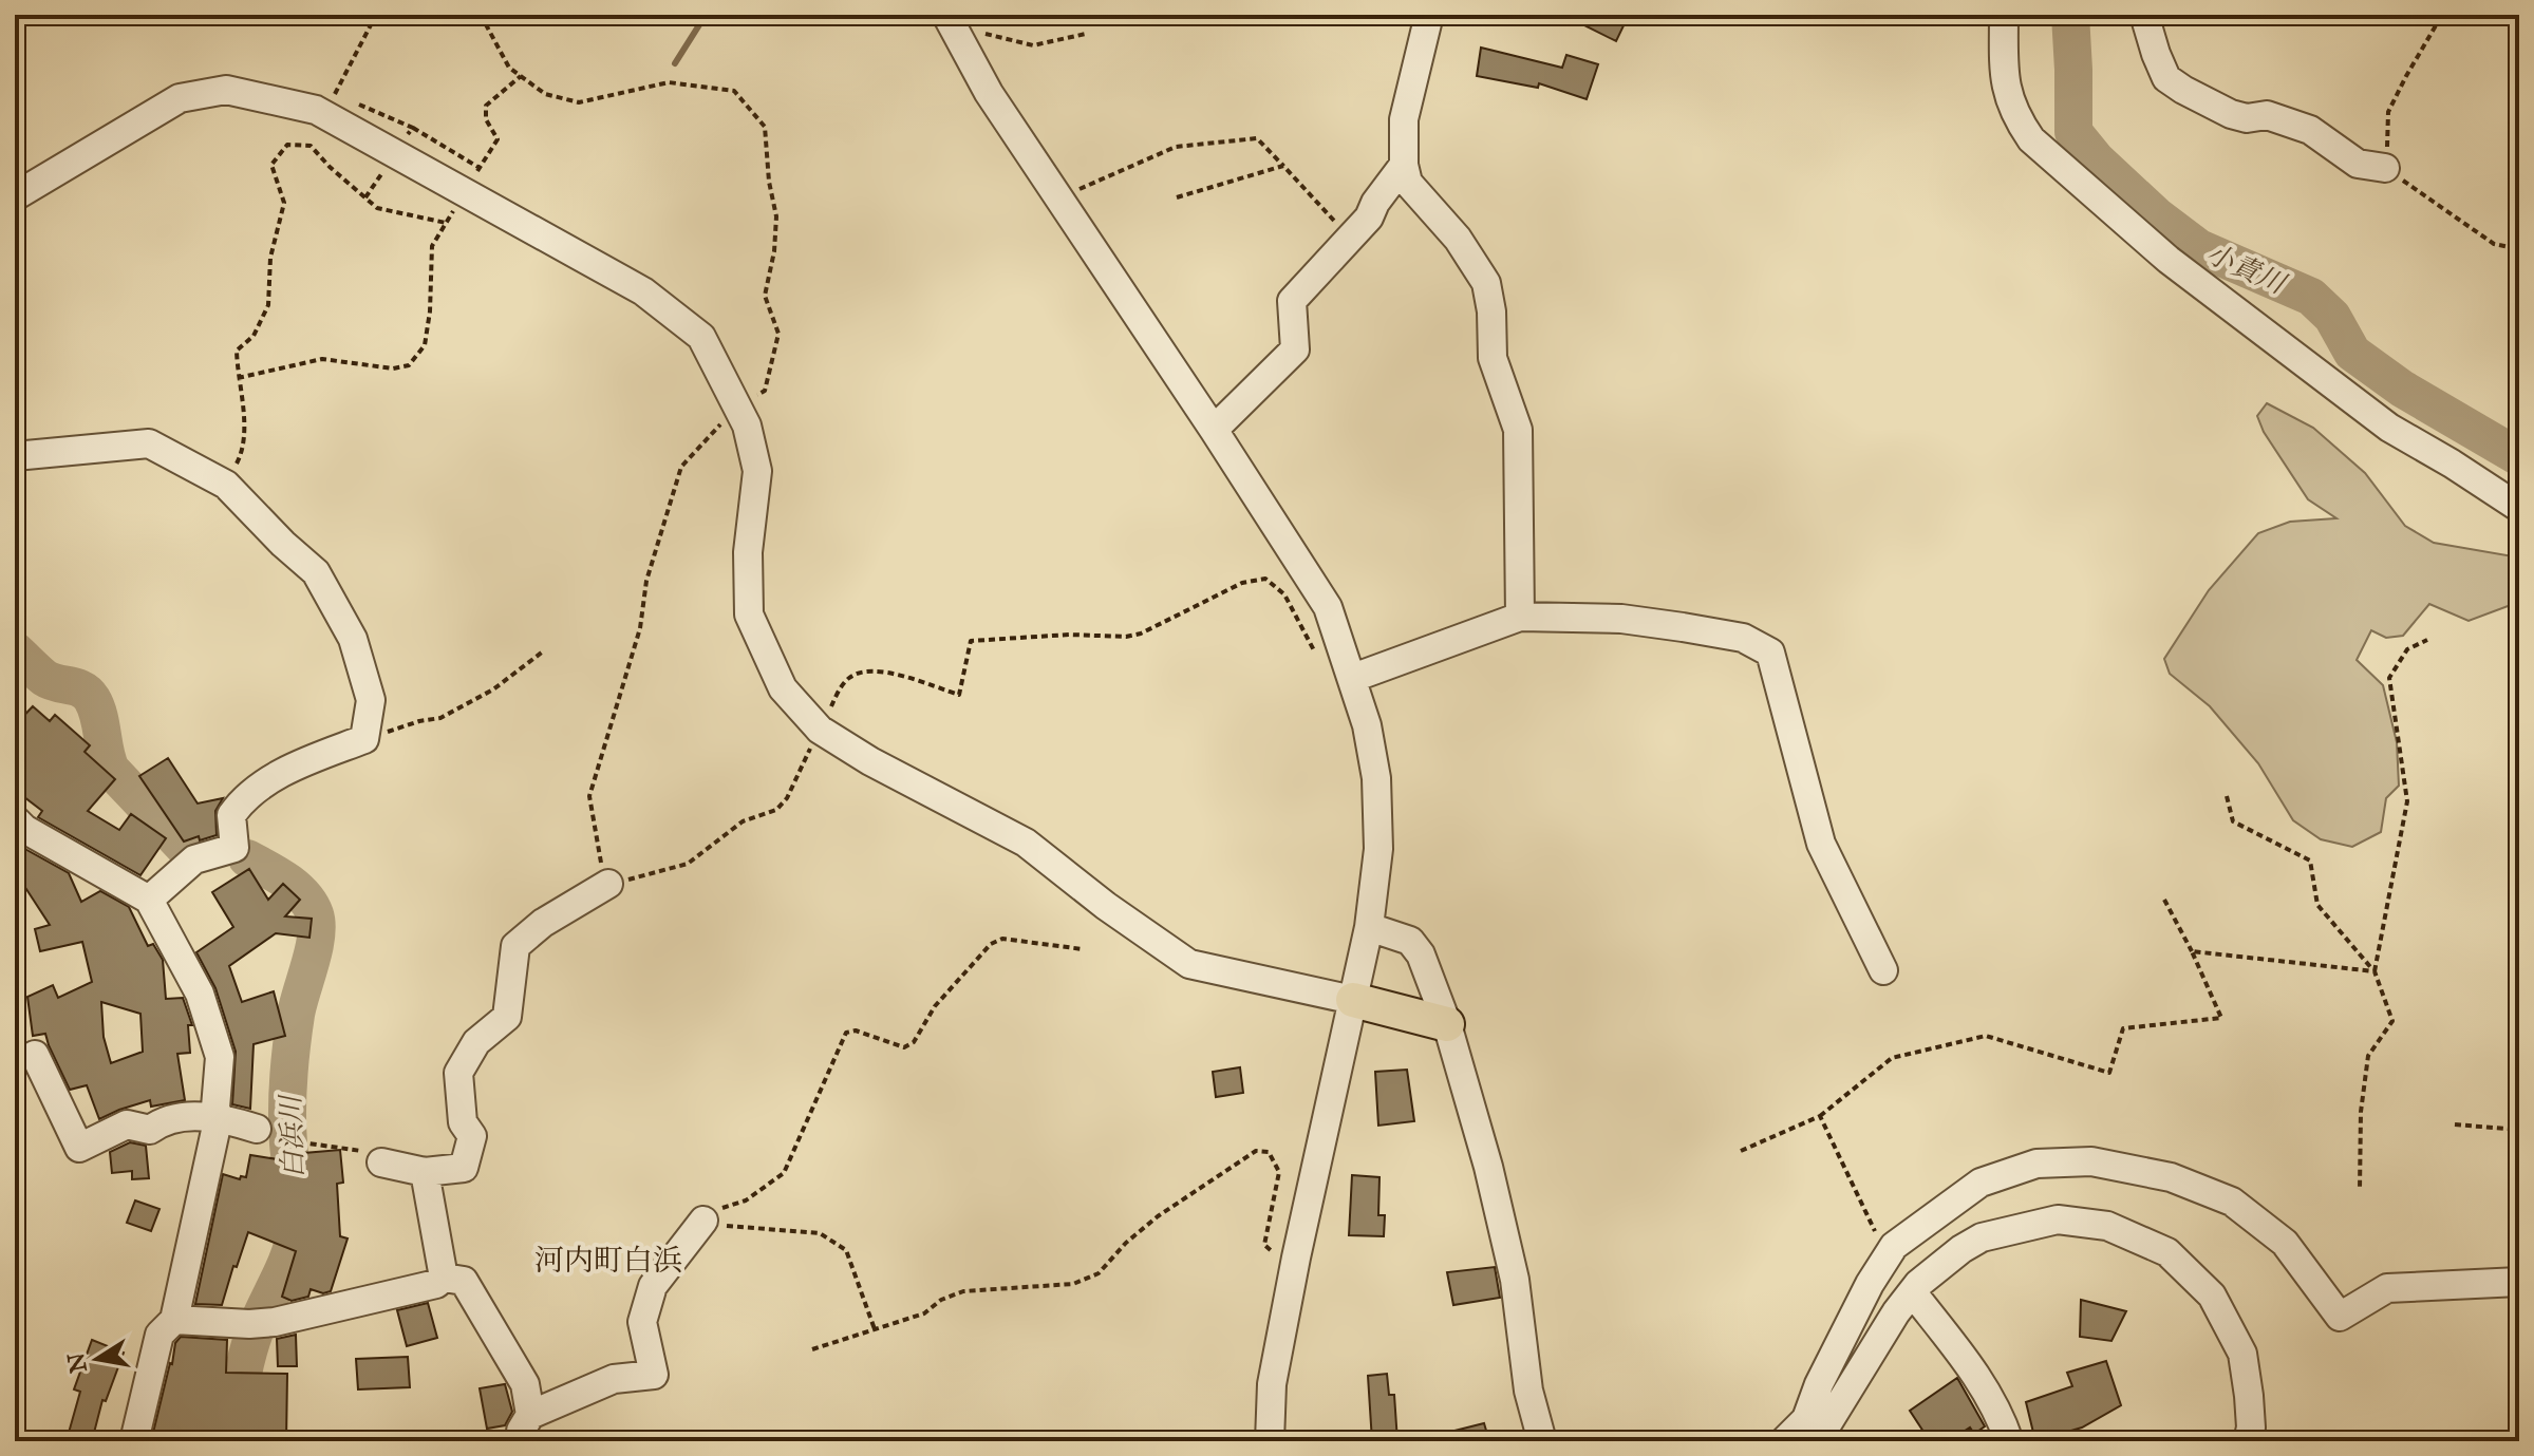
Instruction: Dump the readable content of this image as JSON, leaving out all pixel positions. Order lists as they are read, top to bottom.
{
  "districts": ["河内町白浜"],
  "water": ["小責川", "白浜川"],
  "north": "left"
}
